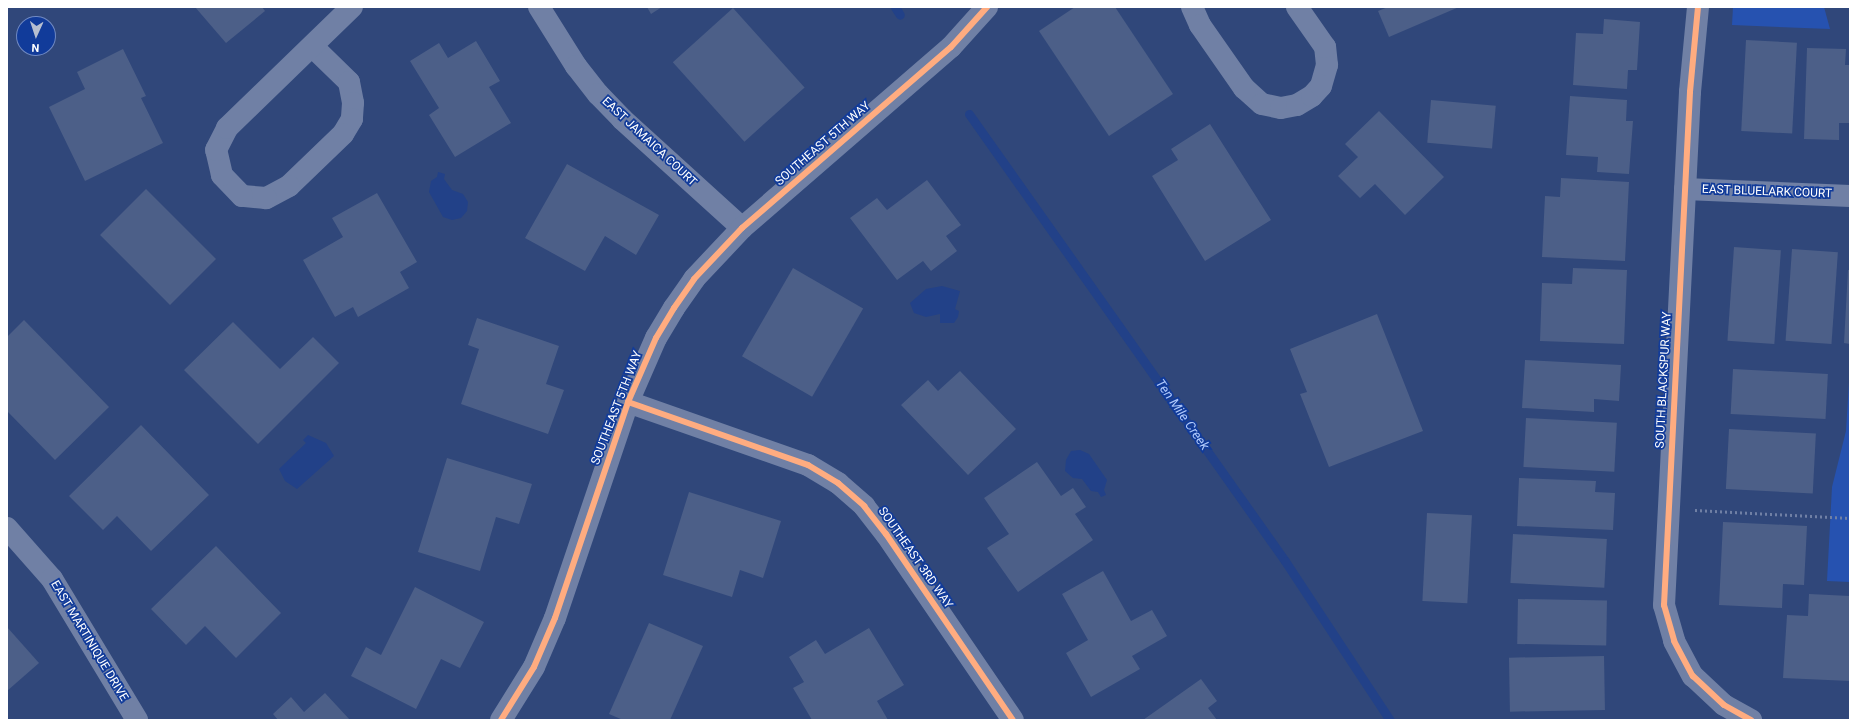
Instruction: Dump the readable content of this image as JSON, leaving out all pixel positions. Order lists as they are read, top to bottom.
{
  "streets": {
    "street": [
      "EAST JAMAICA COURT",
      "SOUTHEAST 5TH WAY",
      "EAST BLUELARK COURT",
      "SOUTH BLACKSPUR WAY",
      "SOUTHEAST 3RD WAY",
      "EAST MARTINIQUE DRIVE"
    ]
  },
  "crossings": [
    ["EAST JAMAICA COURT", "SOUTHEAST 5TH WAY"],
    ["SOUTHEAST 5TH WAY", "SOUTHEAST 3RD WAY"],
    ["EAST BLUELARK COURT", "SOUTH BLACKSPUR WAY"]
  ],
  "water": ["Ten Mile Creek"],
  "north": "bottom"
}
